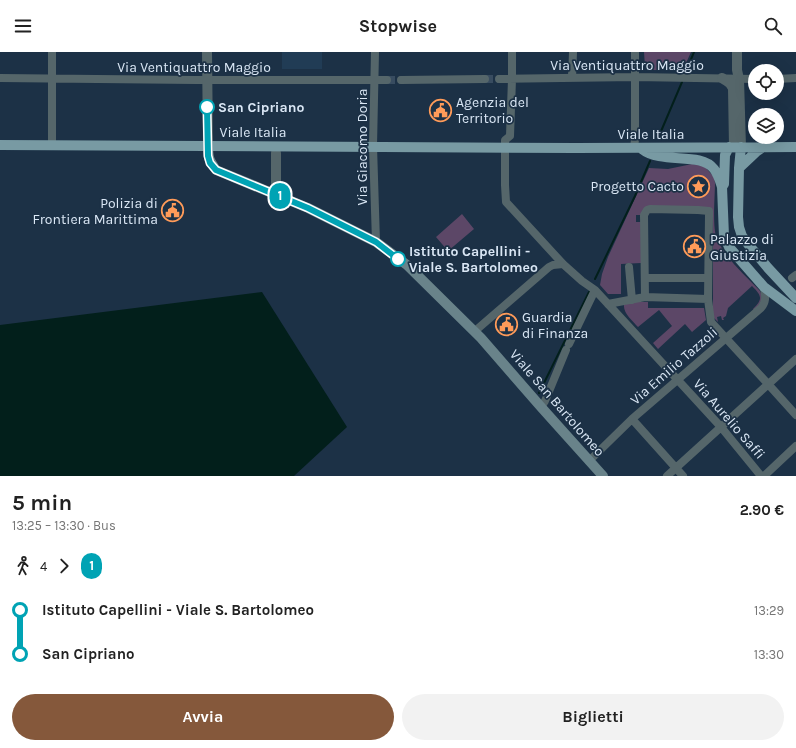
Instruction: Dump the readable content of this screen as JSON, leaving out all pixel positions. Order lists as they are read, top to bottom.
{
  "streets": {
    "main road": ["Viale Italia", "Viale San Bartolomeo"],
    "street": [
      "Via Ventiquattro Maggio",
      "Via Giacomo Doria",
      "Via Emilio Tazzoli",
      "Via Aurelio Saffi"
    ]
  },
  "crossings": [
    ["Via Ventiquattro Maggio", "Via Giacomo Doria"],
    ["Viale Italia", "Via Giacomo Doria"],
    ["Viale Italia", "Viale San Bartolomeo"],
    ["Via Giacomo Doria", "Viale San Bartolomeo"],
    ["Via Emilio Tazzoli", "Viale San Bartolomeo"],
    ["Via Emilio Tazzoli", "Via Aurelio Saffi"]
  ],
  "places": {
    "other": ["San Cipriano", "Istituto Capellini - Viale S. Bartolomeo"],
    "public building": [
      "Agenzia del Territorio",
      "Polizia di Frontiera Marittima",
      "Palazzo di Giustizia",
      "Guardia di Finanza"
    ],
    "place": ["Progetto Cacto"]
  },
  "lines": ["bus line 1"],
  "page": {
    "header": "Stopwise",
    "on_map": "1",
    "heading": ["5 min", "13:25 – 13:30 · Bus", "2.90 €"],
    "legs": ["4", "1"],
    "list": [
      {
        "name": "Istituto Capellini - Viale S. Bartolomeo",
        "value": "13:29"
      },
      {
        "name": "San Cipriano",
        "value": "13:30"
      }
    ],
    "buttons": ["Avvia", "Biglietti"]
  }
}
